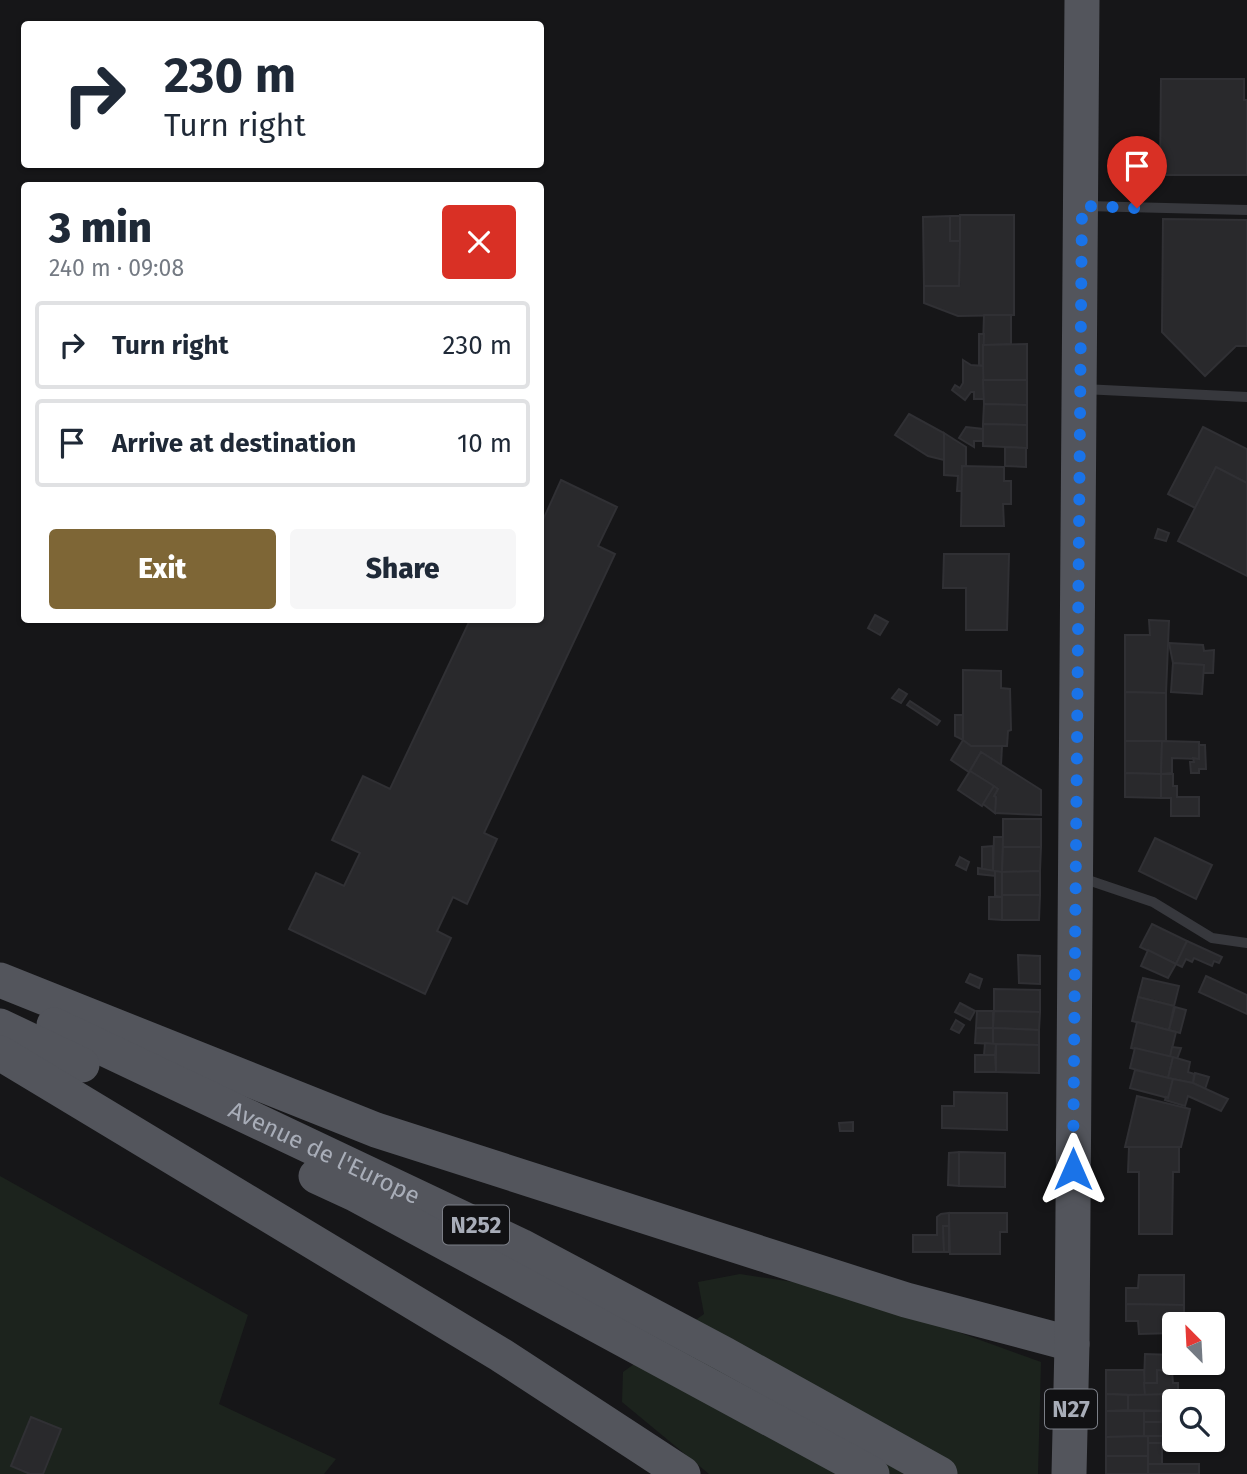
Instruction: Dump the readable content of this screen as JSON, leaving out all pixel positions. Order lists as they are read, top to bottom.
{
  "streets": {
    "main road": ["Avenue de l'Europe", "N252", "N27"]
  },
  "north": "top left",
  "page": {
    "turn": ["230 m", "Turn right"],
    "heading": ["3 min", "240 m · 09:08"],
    "list": [
      {
        "name": "Turn right",
        "value": "230 m"
      },
      {
        "name": "Arrive at destination",
        "value": "10 m"
      }
    ],
    "buttons": ["Exit", "Share"]
  }
}
